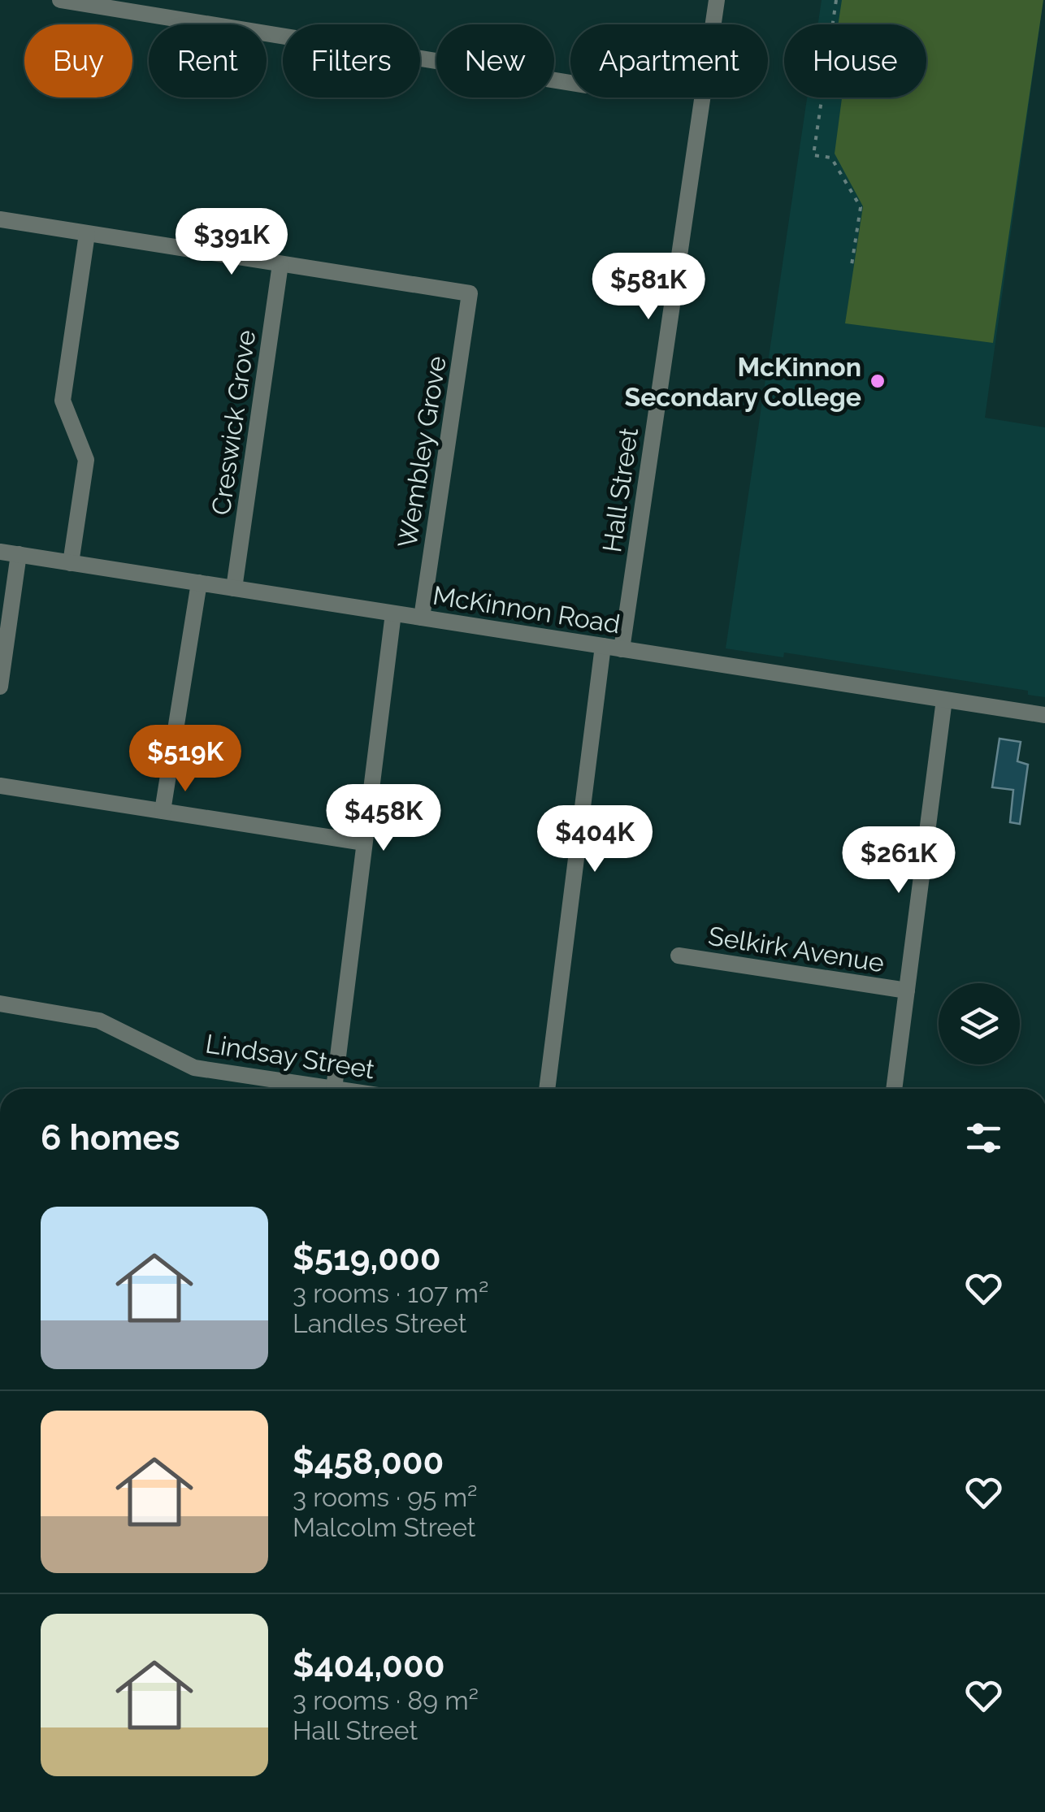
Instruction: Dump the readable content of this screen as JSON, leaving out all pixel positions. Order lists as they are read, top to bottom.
{
  "streets": {
    "street": [
      "Creswick Grove",
      "Wembley Grove",
      "Hall Street",
      "McKinnon Road",
      "Selkirk Avenue",
      "Lindsay Street"
    ]
  },
  "crossings": [
    ["Creswick Grove", "Wembley Grove"],
    ["Creswick Grove", "McKinnon Road"],
    ["Wembley Grove", "McKinnon Road"],
    ["Hall Street", "McKinnon Road"]
  ],
  "places": ["McKinnon Secondary College"],
  "page": {
    "chip": [
      "Buy",
      "Rent",
      "Filters",
      "New",
      "Apartment",
      "House"
    ],
    "price": [
      "$391K",
      "$581K",
      "$519K",
      "$458K",
      "$404K",
      "$261K"
    ],
    "heading": "6 homes",
    "list": [
      {
        "name": "$519,000",
        "note": "3 rooms · 107 m² · Landles Street"
      },
      {
        "name": "$458,000",
        "note": "3 rooms · 95 m² · Malcolm Street"
      },
      {
        "name": "$404,000",
        "note": "3 rooms · 89 m² · Hall Street"
      }
    ]
  }
}
